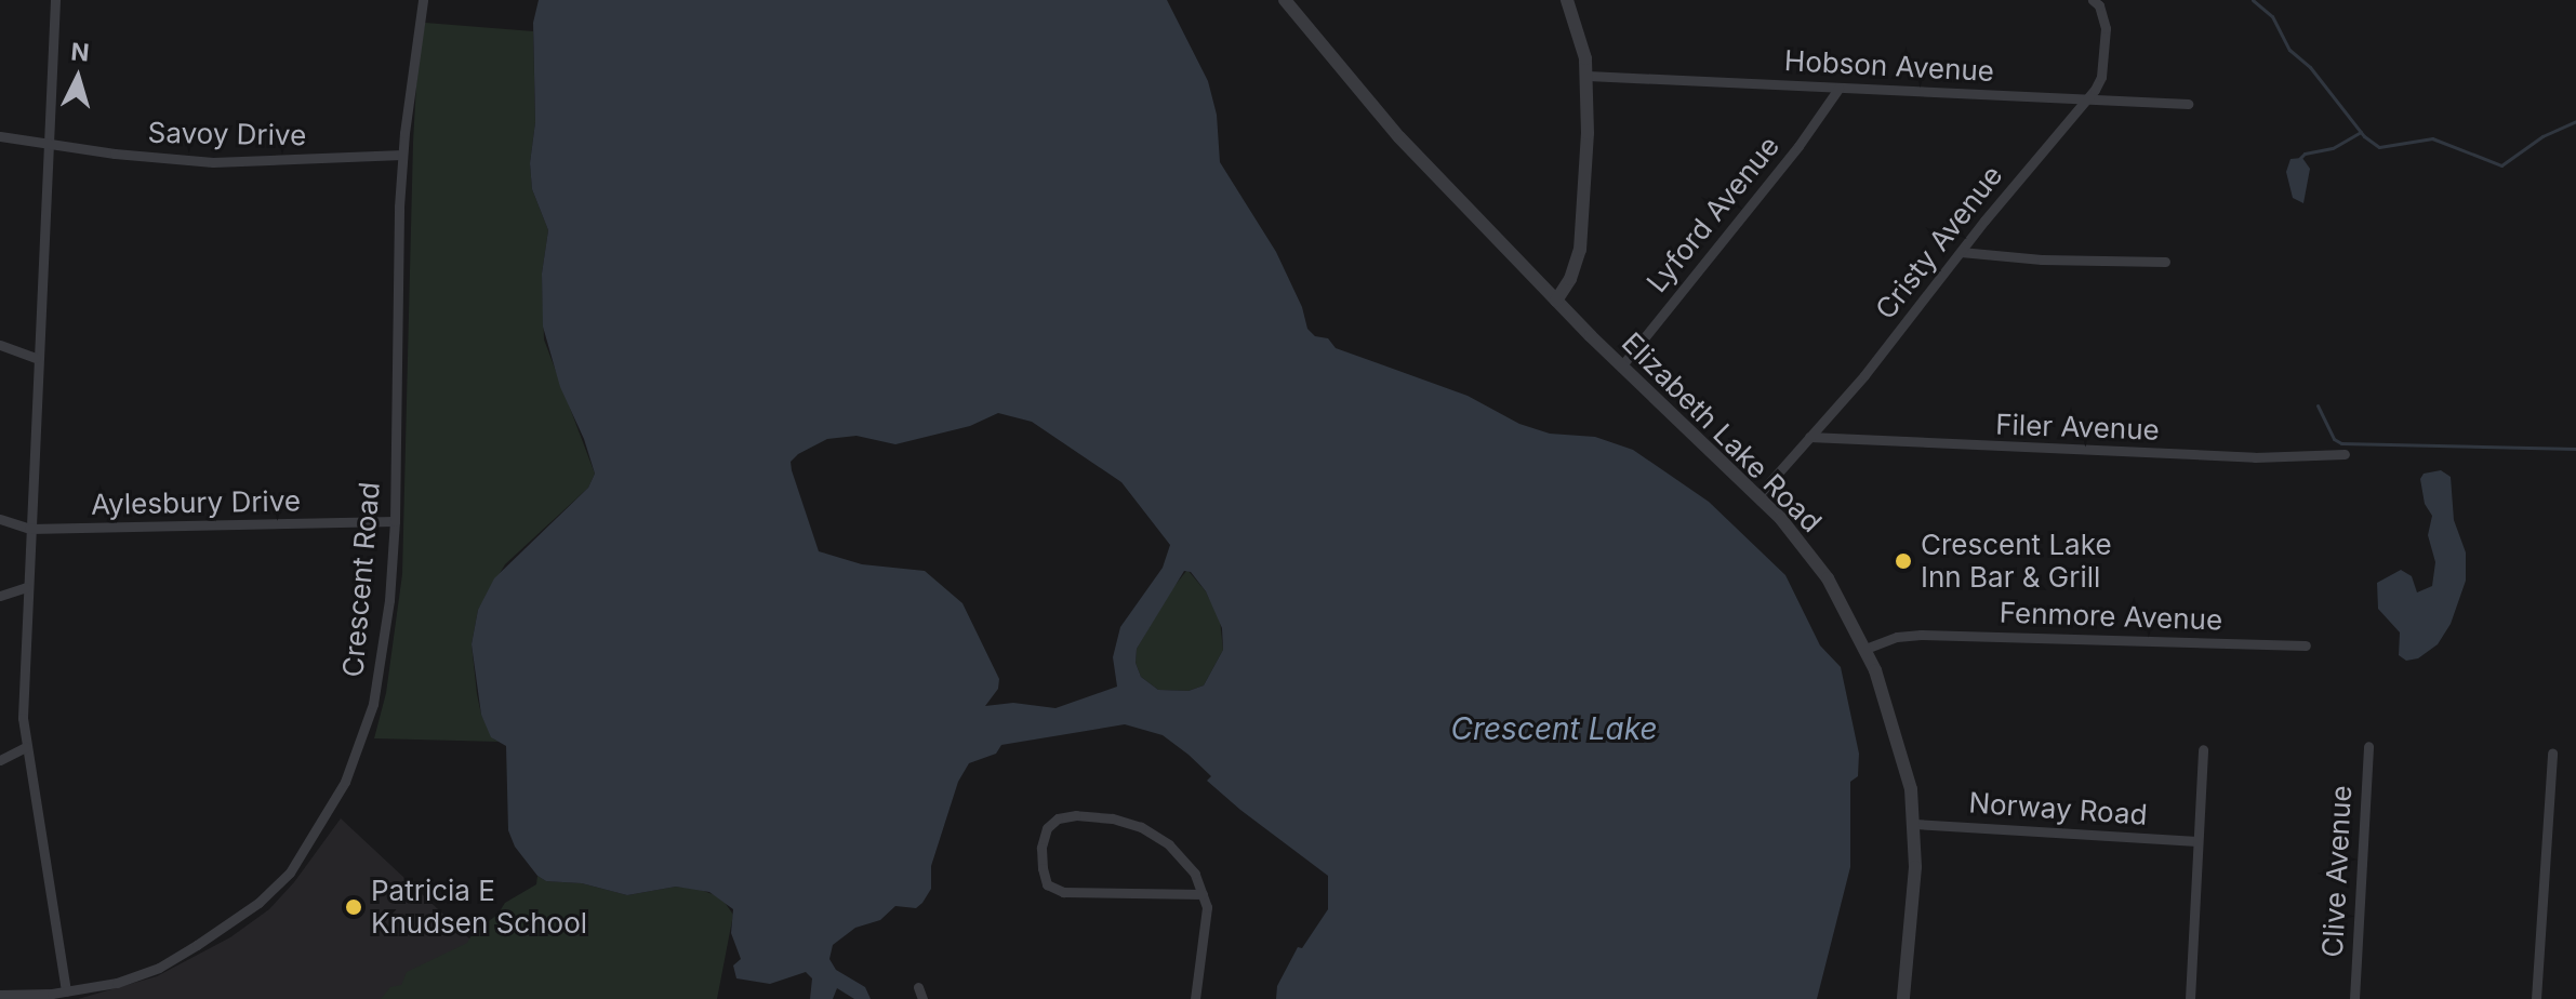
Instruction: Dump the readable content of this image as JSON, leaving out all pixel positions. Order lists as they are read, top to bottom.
{
  "streets": {
    "street": [
      "Hobson Avenue",
      "Savoy Drive",
      "Lyford Avenue",
      "Cristy Avenue",
      "Filer Avenue",
      "Elizabeth Lake Road",
      "Aylesbury Drive",
      "Crescent Road",
      "Fenmore Avenue",
      "Norway Road",
      "Clive Avenue"
    ]
  },
  "crossings": [
    ["Hobson Avenue", "Lyford Avenue"],
    ["Hobson Avenue", "Cristy Avenue"],
    ["Savoy Drive", "Crescent Road"],
    ["Lyford Avenue", "Elizabeth Lake Road"],
    ["Cristy Avenue", "Filer Avenue"],
    ["Cristy Avenue", "Elizabeth Lake Road"],
    ["Elizabeth Lake Road", "Fenmore Avenue"],
    ["Elizabeth Lake Road", "Norway Road"],
    ["Aylesbury Drive", "Crescent Road"]
  ],
  "water": ["Crescent Lake"],
  "places": ["Crescent Lake Inn Bar & Grill", "Patricia E Knudsen School"],
  "north": "top"
}
